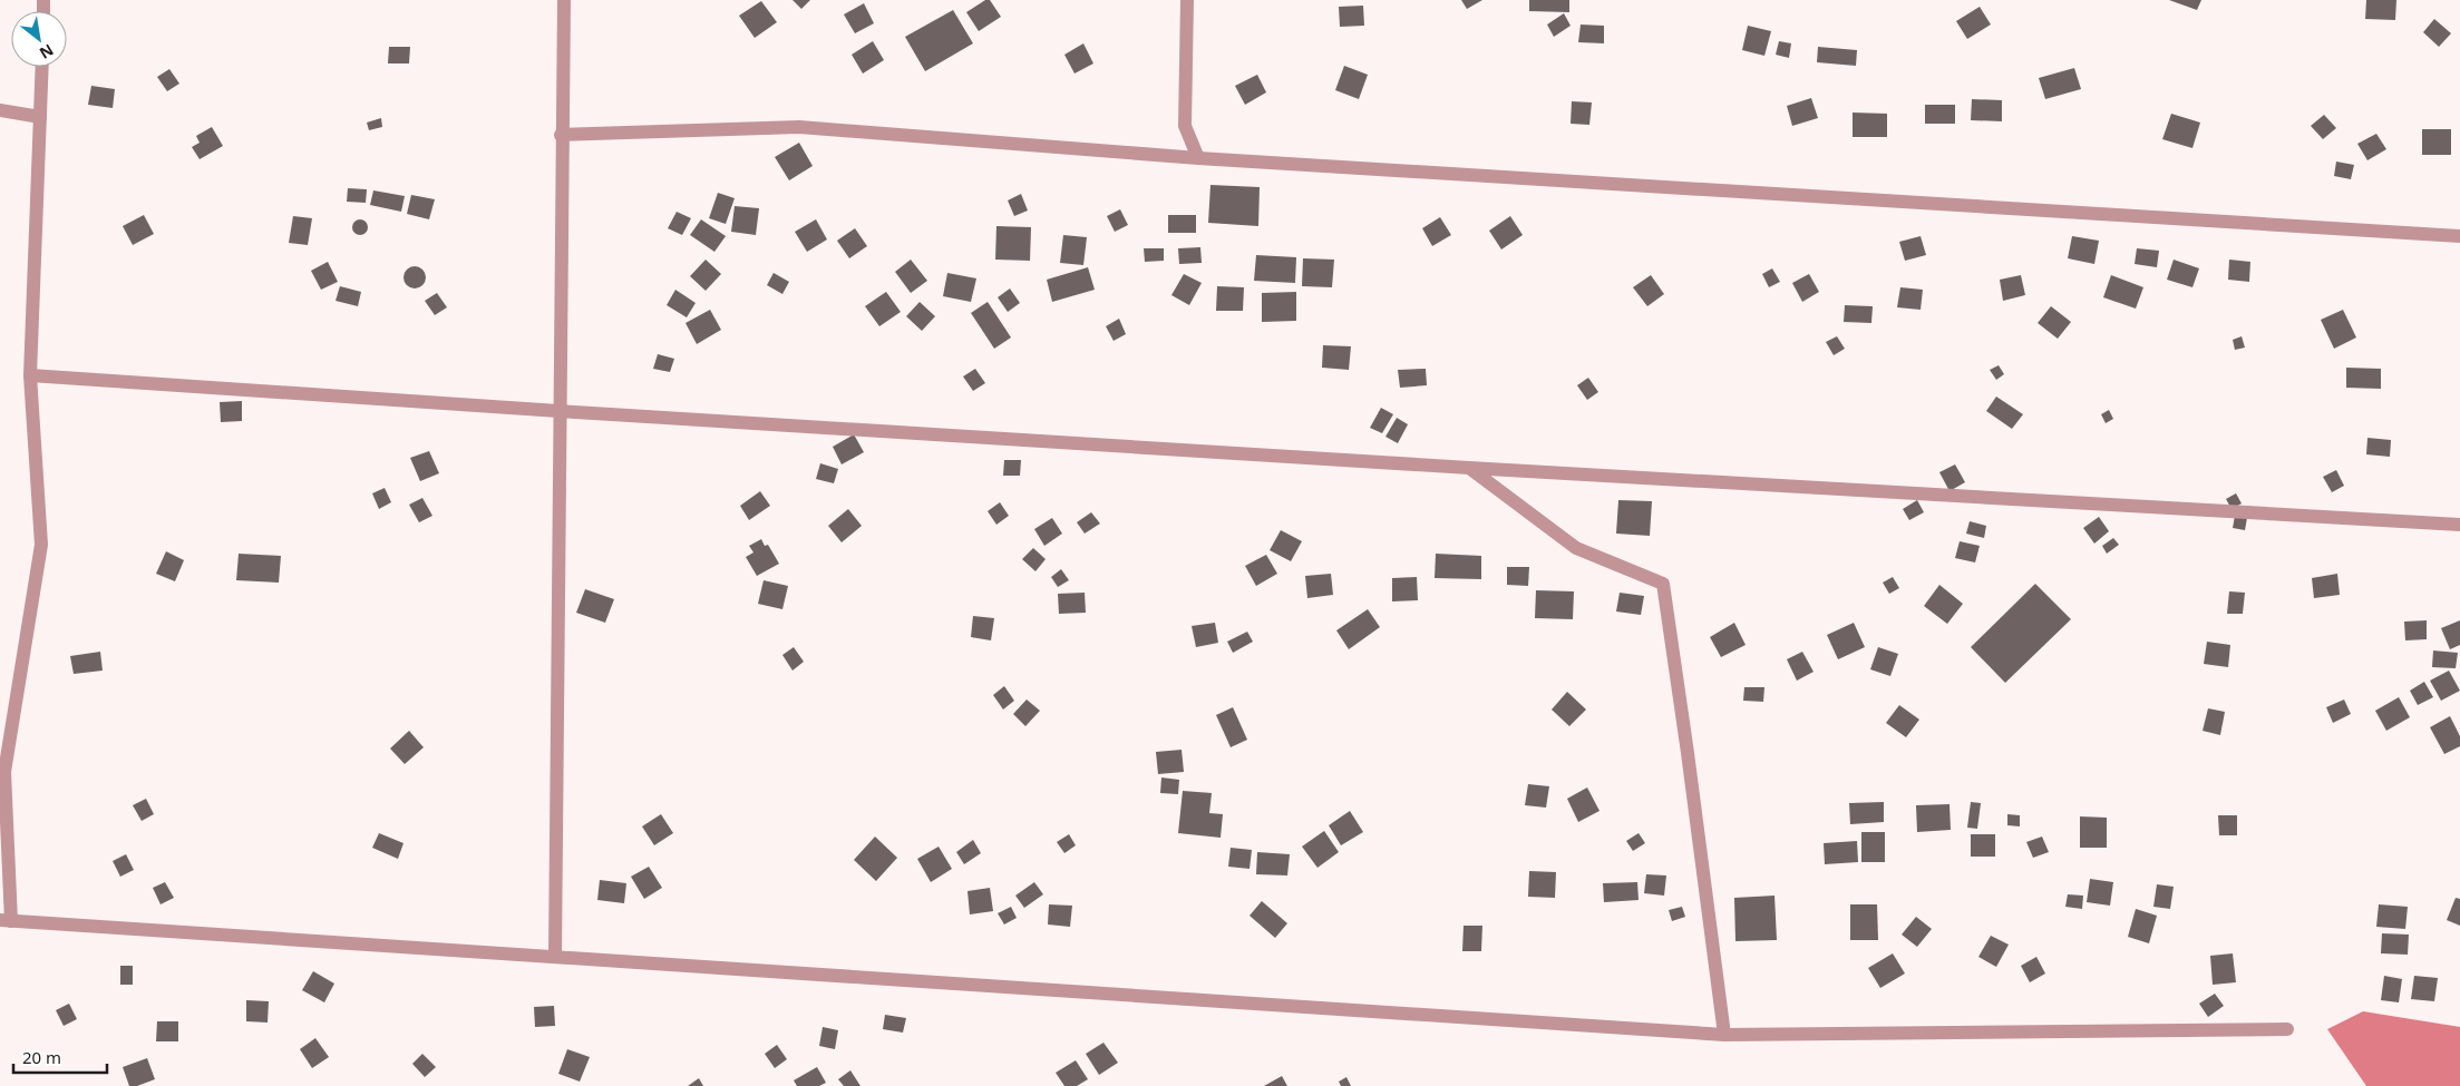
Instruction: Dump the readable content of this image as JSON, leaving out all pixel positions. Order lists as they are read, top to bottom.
{
  "scale_bar": "20 m",
  "north": "bottom right"
}
